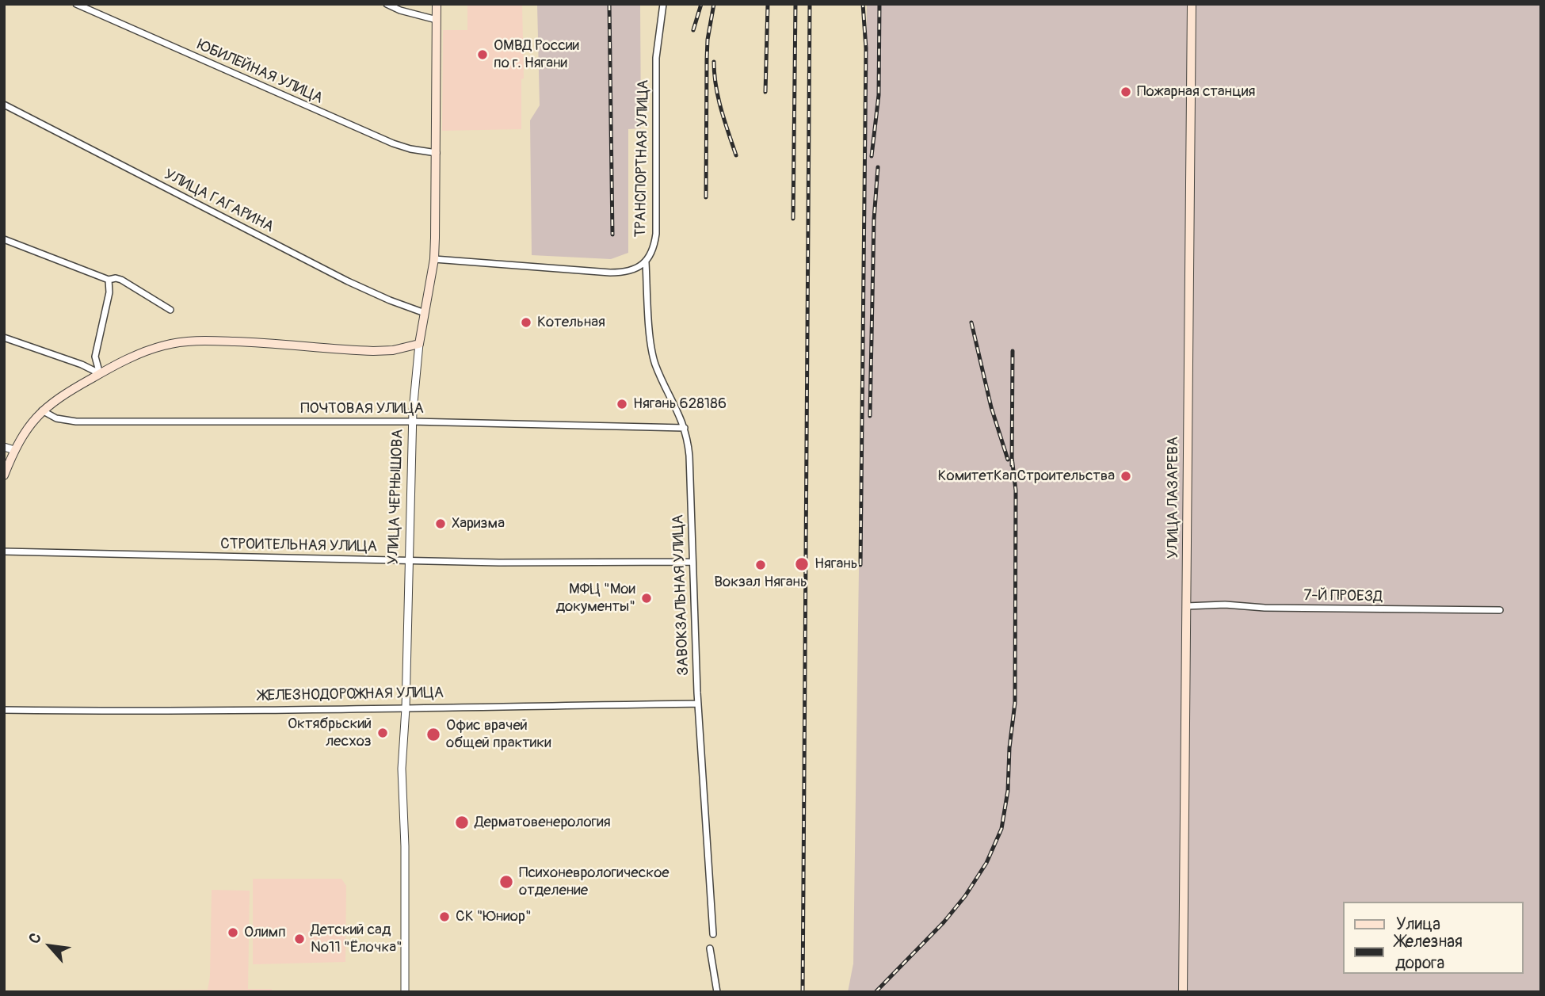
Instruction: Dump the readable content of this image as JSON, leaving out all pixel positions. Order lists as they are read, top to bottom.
{
  "streets": {
    "main road": ["УЛИЦА ЧЕРНЫШОВА", "УЛИЦА ЛАЗАРЕВА"],
    "street": [
      "ЮБИЛЕЙНАЯ УЛИЦА",
      "ТРАНСПОРТНАЯ УЛИЦА",
      "УЛИЦА ГАГАРИНА",
      "ПОЧТОВАЯ УЛИЦА",
      "СТРОИТЕЛЬНАЯ УЛИЦА",
      "ЗАВОКЗАЛЬНАЯ УЛИЦА",
      "7-Й ПРОЕЗД",
      "ЖЕЛЕЗНОДОРОЖНАЯ УЛИЦА"
    ]
  },
  "crossings": [
    ["ЮБИЛЕЙНАЯ УЛИЦА", "УЛИЦА ЧЕРНЫШОВА"],
    ["ТРАНСПОРТНАЯ УЛИЦА", "ЗАВОКЗАЛЬНАЯ УЛИЦА"],
    ["УЛИЦА ГАГАРИНА", "УЛИЦА ЧЕРНЫШОВА"],
    ["ПОЧТОВАЯ УЛИЦА", "УЛИЦА ЧЕРНЫШОВА"],
    ["ПОЧТОВАЯ УЛИЦА", "ЗАВОКЗАЛЬНАЯ УЛИЦА"],
    ["УЛИЦА ЧЕРНЫШОВА", "СТРОИТЕЛЬНАЯ УЛИЦА"],
    ["УЛИЦА ЧЕРНЫШОВА", "ЖЕЛЕЗНОДОРОЖНАЯ УЛИЦА"],
    ["УЛИЦА ЛАЗАРЕВА", "7-Й ПРОЕЗД"],
    ["СТРОИТЕЛЬНАЯ УЛИЦА", "ЗАВОКЗАЛЬНАЯ УЛИЦА"],
    ["ЗАВОКЗАЛЬНАЯ УЛИЦА", "ЖЕЛЕЗНОДОРОЖНАЯ УЛИЦА"]
  ],
  "places": [
    "ОМВД России по г. Нягани",
    "Пожарная станция",
    "Котельная",
    "Нягань 628186",
    "КомитетКапСтроительства",
    "Харизма",
    "Нягань",
    "Вокзал Нягань",
    "МФЦ \"Мои документы\"",
    "Октябрьский лесхоз",
    "Офис врачей общей практики",
    "Дерматовенерология",
    "Психоневрологическое отделение",
    "СК \"Юниор\"",
    "Олимп",
    "Детский сад №11 \"Ёлочка\""
  ],
  "legend": ["Улица", "Железная дорога"],
  "north": "top left"
}
